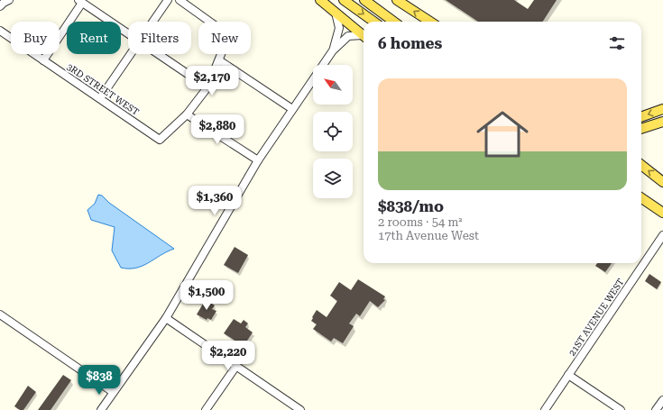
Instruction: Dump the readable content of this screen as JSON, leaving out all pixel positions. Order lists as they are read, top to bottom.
{
  "streets": {
    "street": ["3RD STREET WEST", "21ST AVENUE WEST"]
  },
  "north": "top left",
  "page": {
    "chip": [
      "Buy",
      "Rent",
      "Filters",
      "New"
    ],
    "heading": "6 homes",
    "list": [
      {
        "name": "$838/mo",
        "note": "2 rooms · 54 m² · 17th Avenue West"
      }
    ],
    "price": [
      "$2,170",
      "$2,880",
      "$1,360",
      "$1,500",
      "$2,220",
      "$838"
    ]
  }
}
